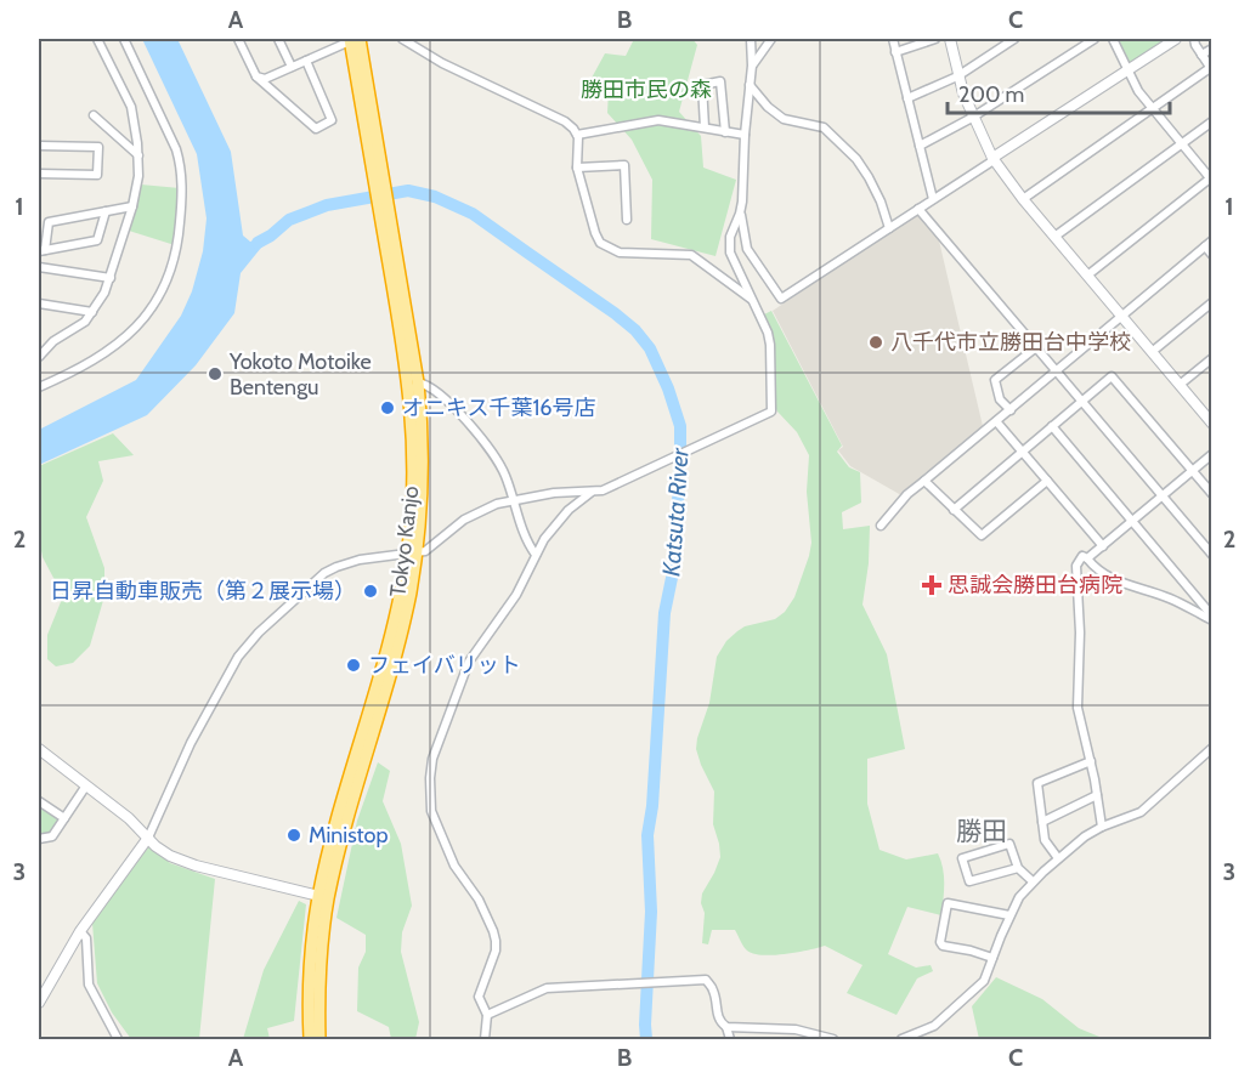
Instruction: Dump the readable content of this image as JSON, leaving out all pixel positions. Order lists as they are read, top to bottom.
{
  "streets": {
    "highway": ["Tokyo Kanjo"]
  },
  "districts": ["勝田"],
  "water": ["Katsuta River"],
  "parks": ["勝田市民の森"],
  "places": {
    "other": [
      "八千代市立勝田台中学校",
      "Yokoto Motoike Bentengu",
      "オニキス千葉16号店",
      "日昇自動車販売（第２展示場）",
      "フェイバリット",
      "Ministop"
    ],
    "health": ["思誠会勝田台病院"]
  },
  "scale_bar": "200 m",
  "grid": {
    "columns": ["A", "B", "C"],
    "rows": ["1", "2", "3"]
  }
}
